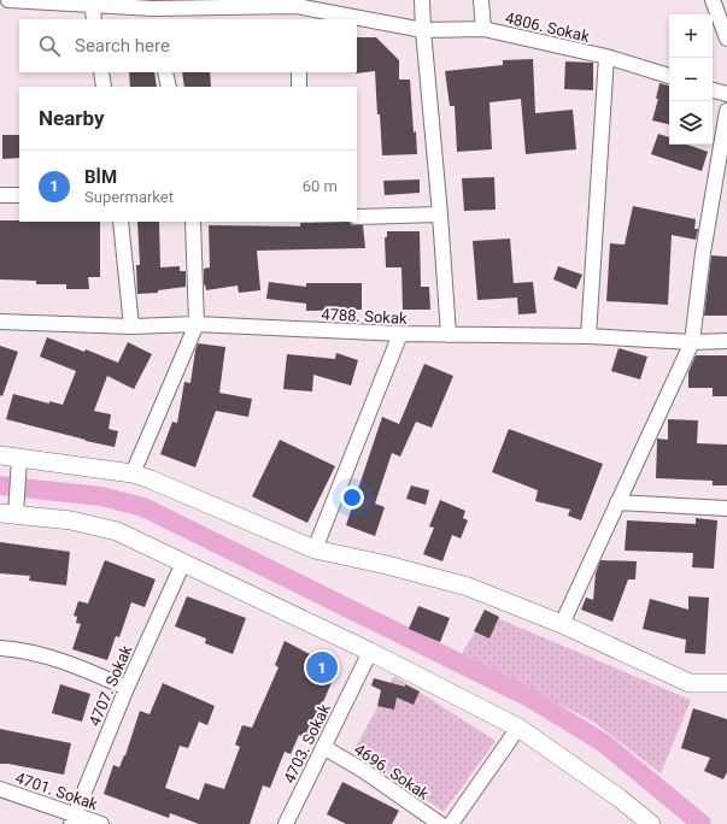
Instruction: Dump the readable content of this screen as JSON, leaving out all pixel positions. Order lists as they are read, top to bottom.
{
  "streets": {
    "street": [
      "4806. Sokak",
      "4788. Sokak",
      "4707. Sokak",
      "4703. Sokak",
      "4696. Sokak",
      "4701. Sokak"
    ]
  },
  "crossings": [
    ["4707. Sokak", "4701. Sokak"],
    ["4703. Sokak", "4696. Sokak"]
  ],
  "page": {
    "map_buttons": ["+", "−"],
    "search": "Search here",
    "heading": "Nearby",
    "list": [
      {
        "mark": "1",
        "name": "BİM",
        "note": "Supermarket",
        "value": "60 m"
      }
    ],
    "pins": "1"
  }
}
